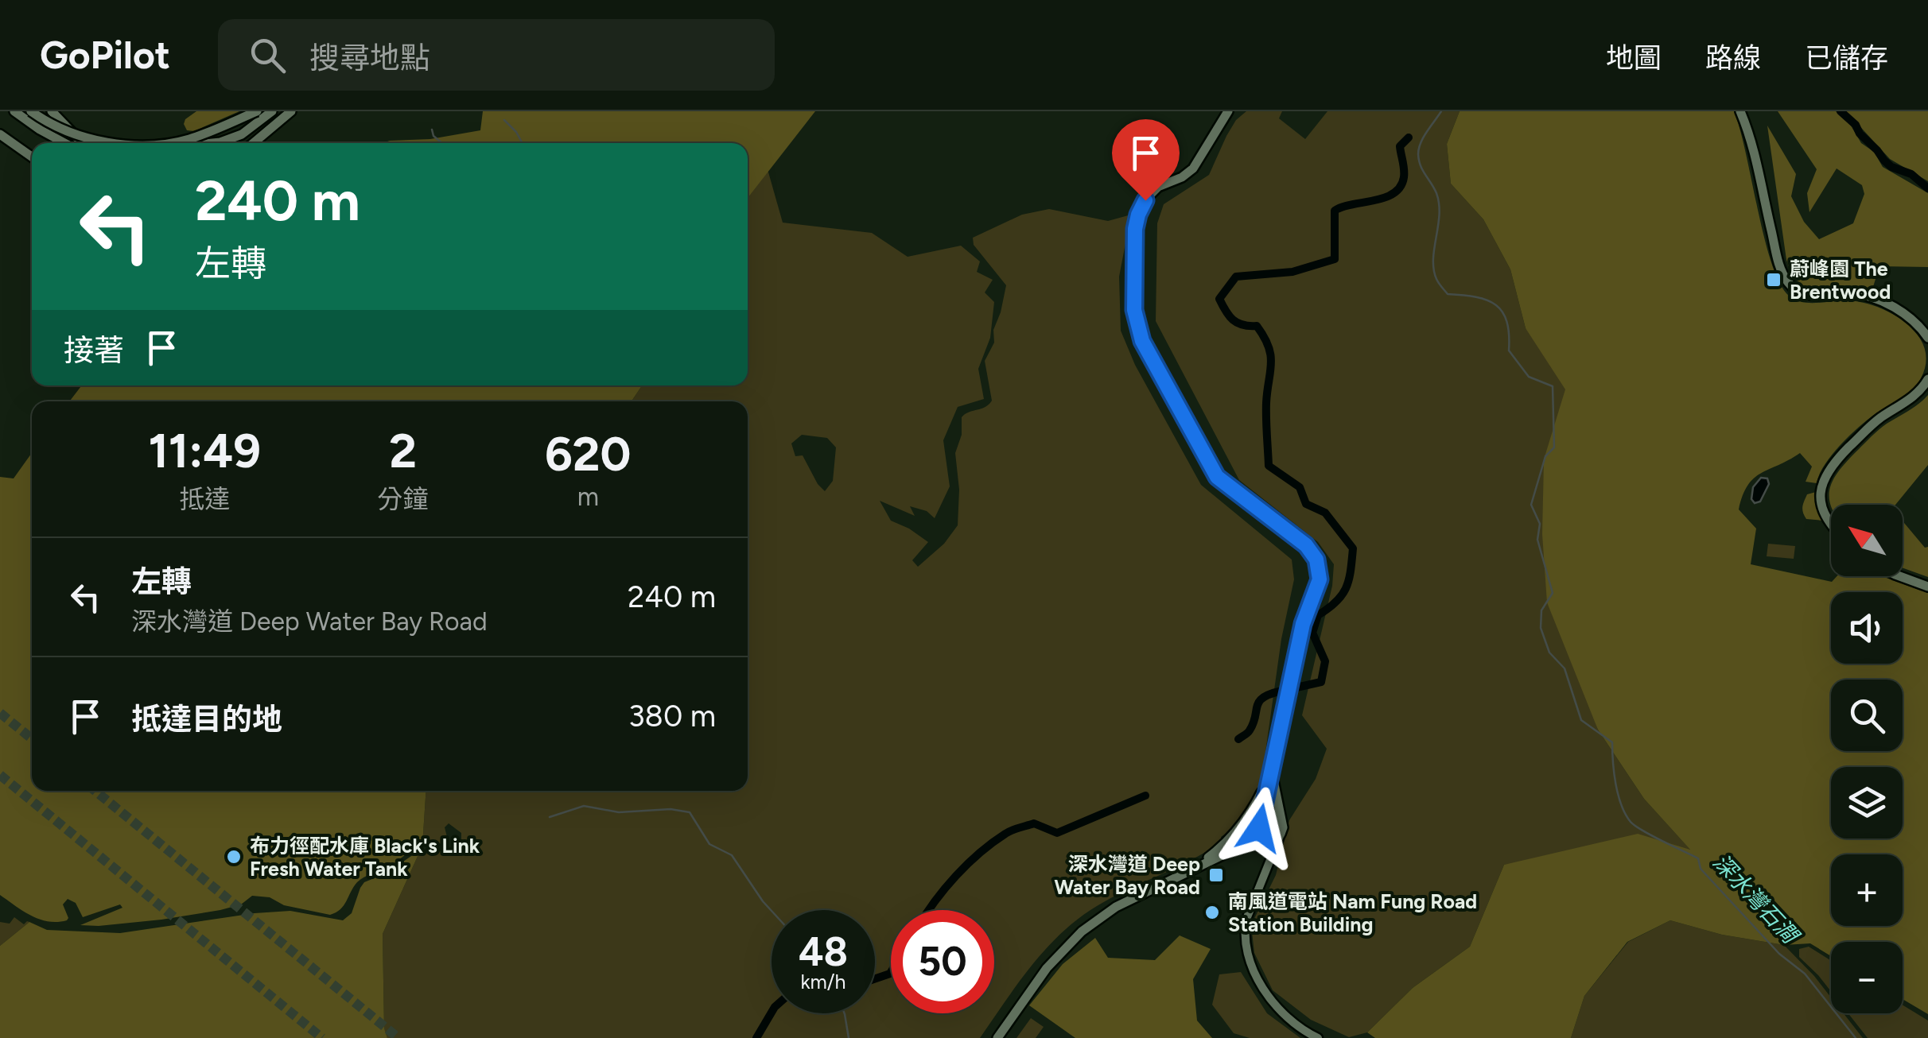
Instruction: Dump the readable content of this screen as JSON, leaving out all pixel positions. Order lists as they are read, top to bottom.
{
  "water": ["深水灣石澗"],
  "places": {
    "transit": ["蔚峰園 The Brentwood", "深水灣道 Deep Water Bay Road"],
    "other": ["布力徑配水庫 Black's Link Fresh Water Tank", "南風道電站 Nam Fung Road Station Building"]
  },
  "north": "top left",
  "page": {
    "header": "GoPilot",
    "search": "搜尋地點",
    "nav": ["地圖", "路線", "已儲存"],
    "turn": ["240 m", "左轉"],
    "then": "接著",
    "eta": [
      "11:49",
      "抵達",
      "2",
      "分鐘",
      "620",
      "m"
    ],
    "map_buttons": ["+", "−"],
    "list": [
      {
        "name": "左轉",
        "note": "深水灣道 Deep Water Bay Road",
        "value": "240 m"
      },
      {
        "name": "抵達目的地",
        "value": "380 m"
      }
    ],
    "speed": "48 km/h",
    "limit": "50"
  }
}
